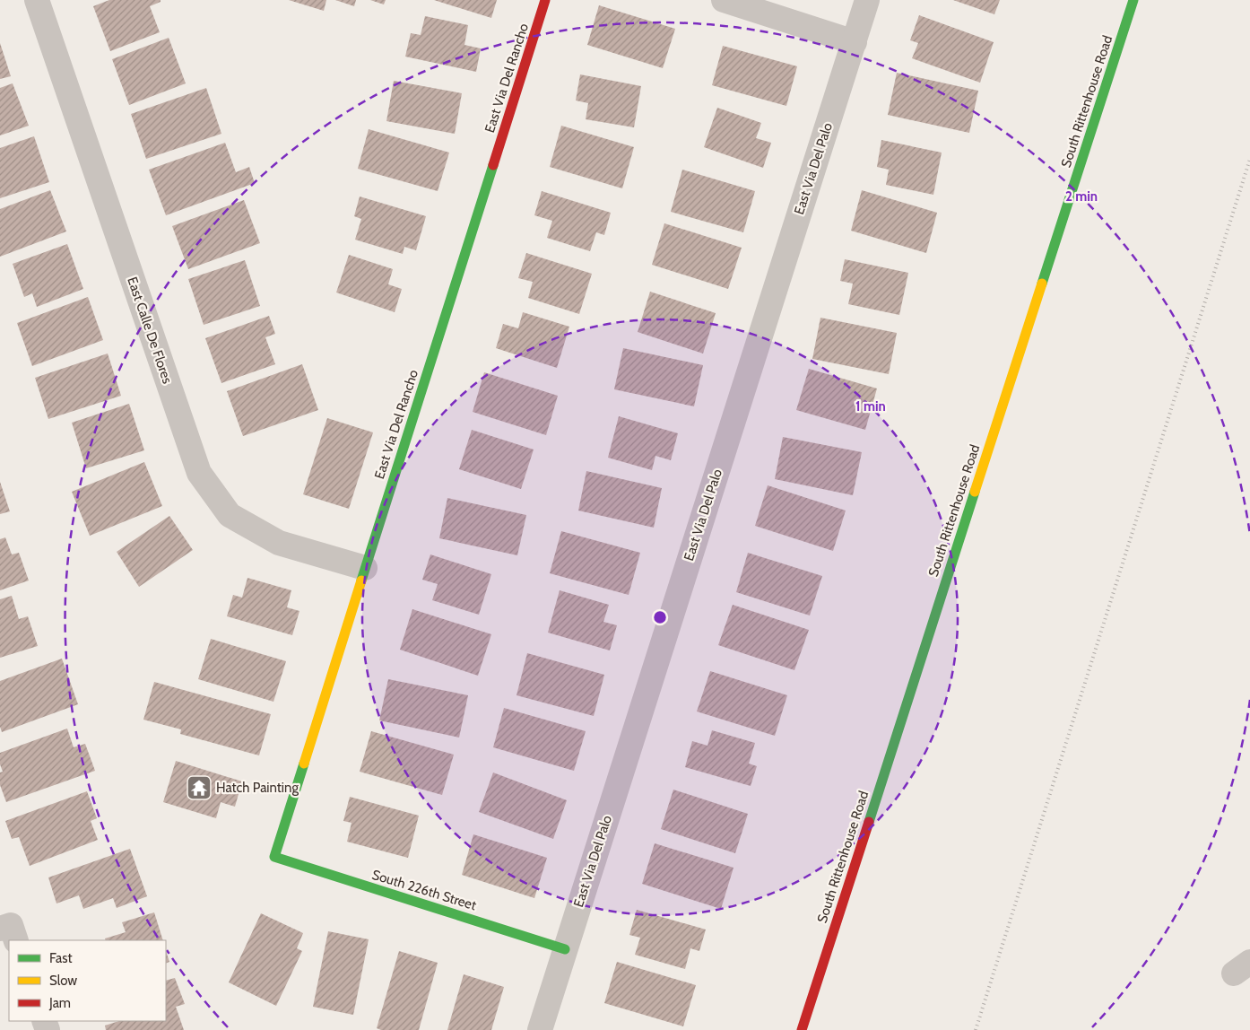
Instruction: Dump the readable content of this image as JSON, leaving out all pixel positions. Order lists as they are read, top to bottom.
{
  "streets": {
    "street": [
      "East Via Del Rancho",
      "South Rittenhouse Road",
      "East Via Del Palo",
      "East Calle De Flores",
      "South 226th Street"
    ]
  },
  "crossings": [
    ["East Via Del Rancho", "East Calle De Flores"],
    ["East Via Del Rancho", "South 226th Street"],
    ["East Via Del Palo", "South 226th Street"]
  ],
  "places": {
    "temple": ["Hatch Painting"]
  },
  "legend": ["Fast", "Slow", "Jam"],
  "rings": ["2 min", "1 min"]
}
